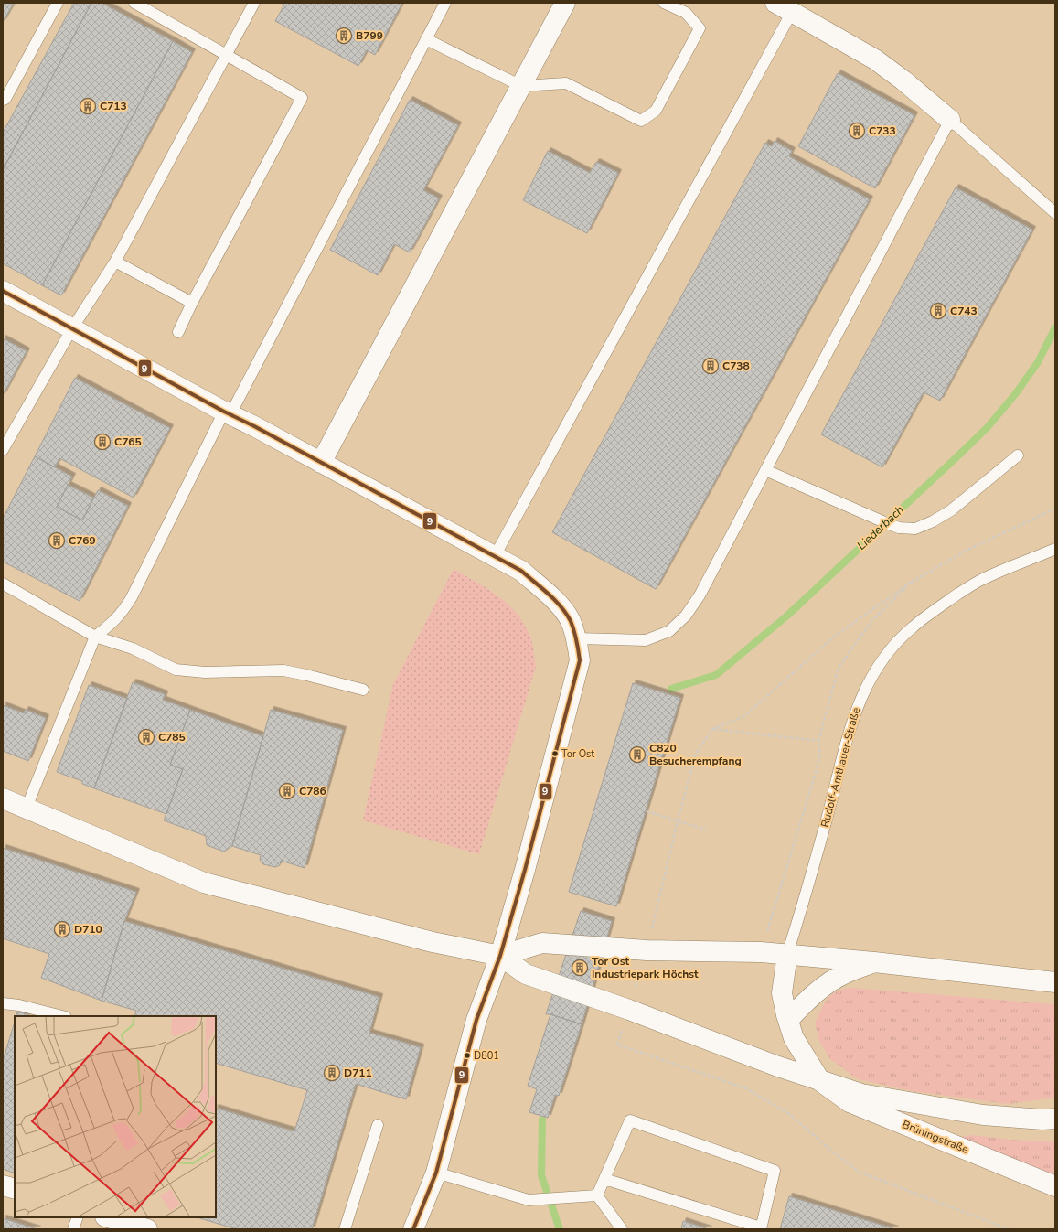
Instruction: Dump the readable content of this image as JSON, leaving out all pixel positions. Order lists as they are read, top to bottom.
{
  "streets": {
    "street": ["Brüningstraße"],
    "lane": ["Rudolf-Amthauer-Straße"]
  },
  "water": ["Liederbach"],
  "places": {
    "building": [
      "B799",
      "C713",
      "C733",
      "C743",
      "C738",
      "C765",
      "C769",
      "C785",
      "C820 Besucherempfang",
      "C786",
      "D710",
      "Tor Ost Industriepark Höchst",
      "D711"
    ],
    "other": ["Tor Ost", "D801"]
  },
  "lines": ["transit line 9"]
}
